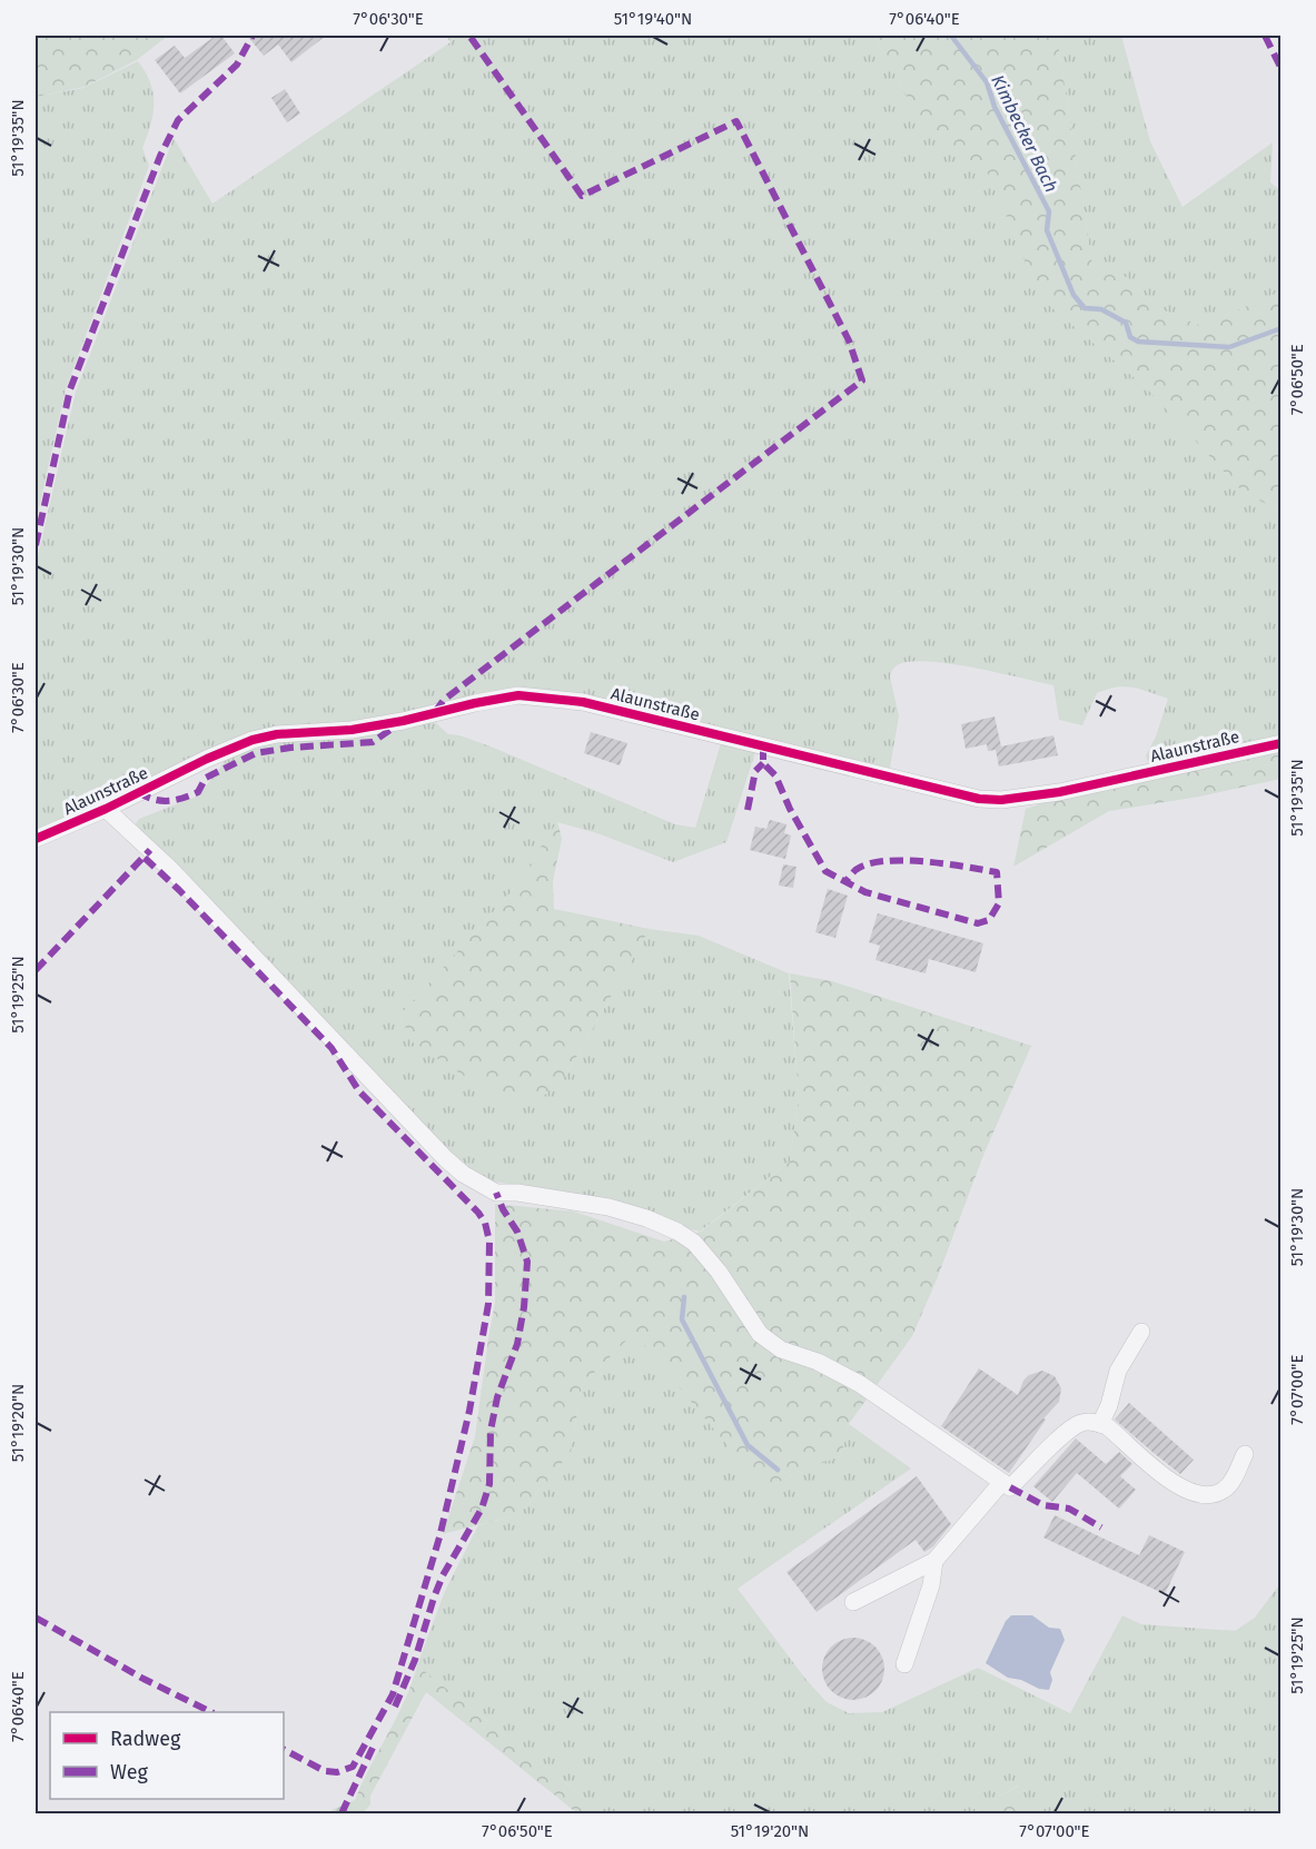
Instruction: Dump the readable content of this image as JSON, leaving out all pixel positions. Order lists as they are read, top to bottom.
{
  "streets": {
    "street": ["Alaunstraße"]
  },
  "water": ["Kimbecker Bach"],
  "legend": ["Radweg", "Weg"],
  "coordinates": [
    "7°06'30\"E",
    "51°19'40\"N",
    "7°06'40\"E",
    "51°19'35\"N",
    "7°06'50\"E",
    "51°19'30\"N",
    "51°19'25\"N",
    "7°07'00\"E",
    "51°19'20\"N"
  ]
}
